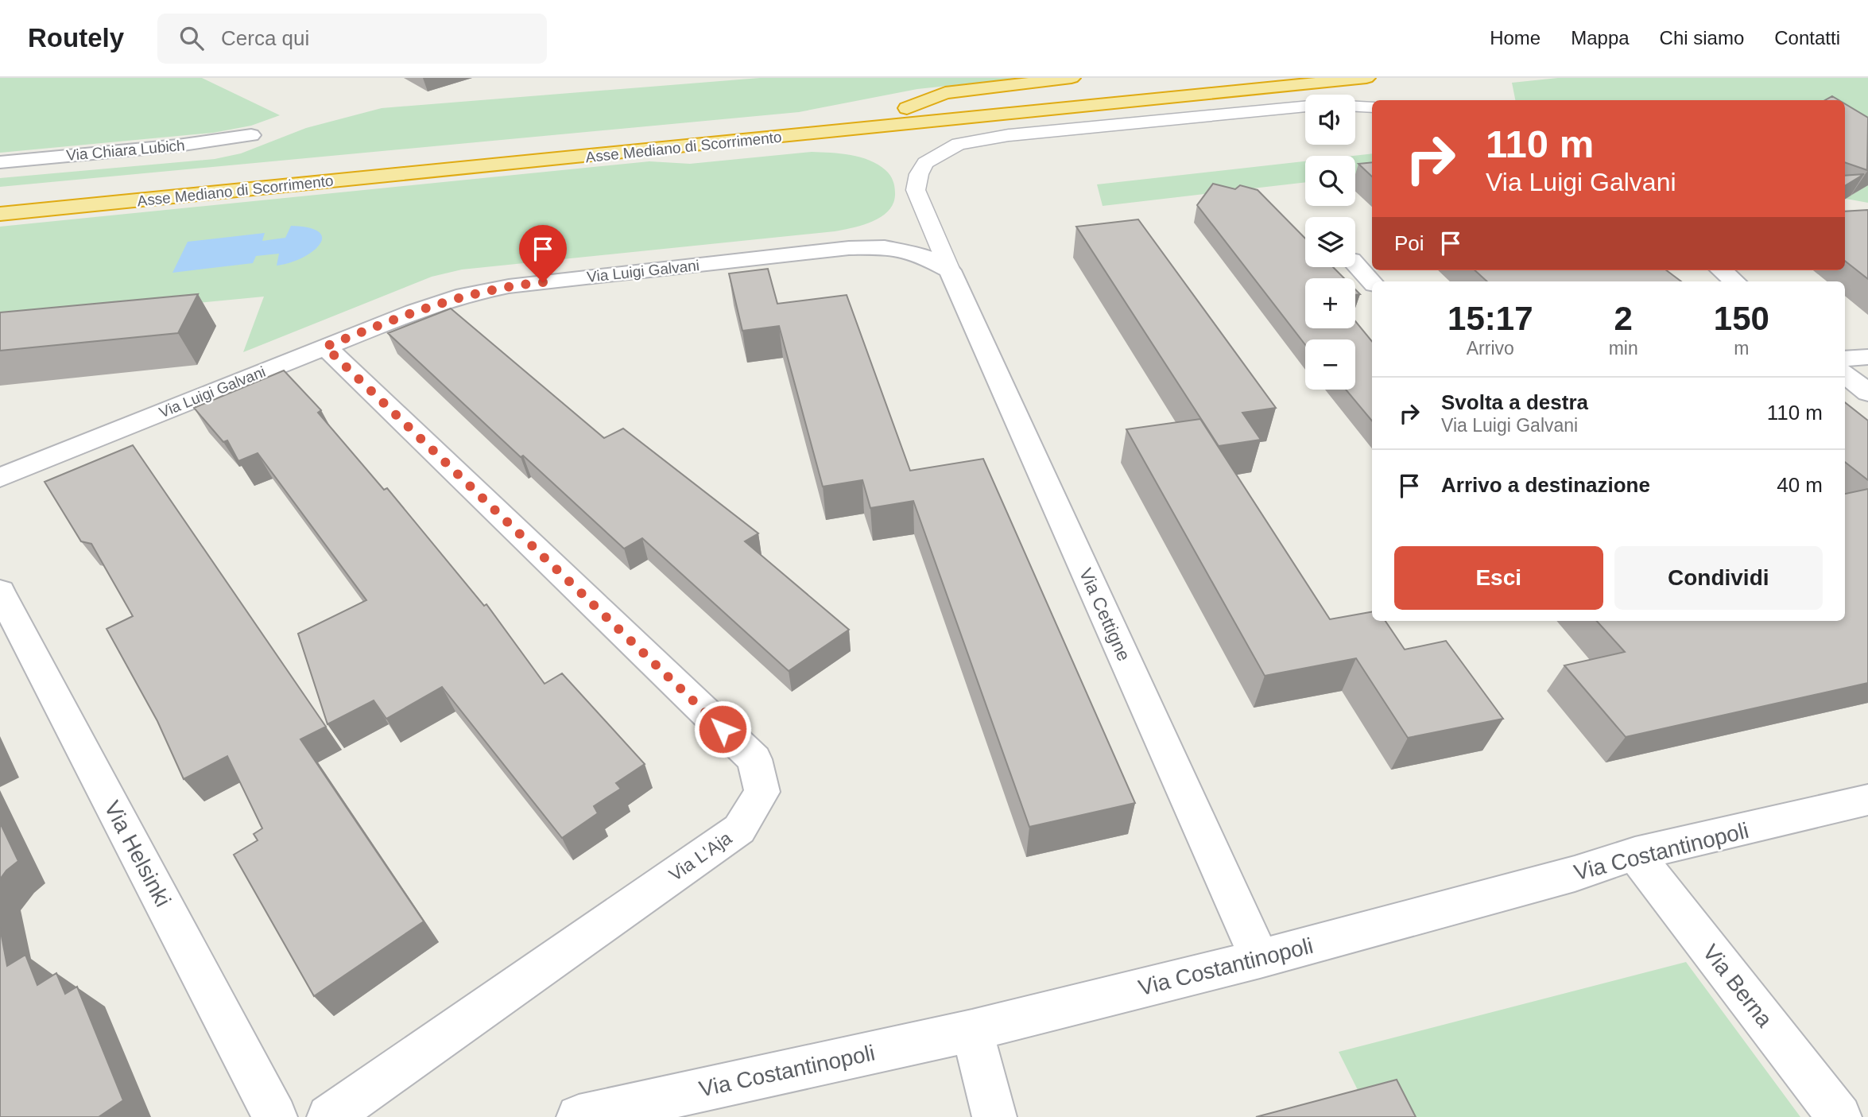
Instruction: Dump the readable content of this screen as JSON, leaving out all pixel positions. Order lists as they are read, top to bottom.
{
  "streets": {
    "highway": ["Asse Mediano di Scorrimento"],
    "street": [
      "Via Chiara Lubich",
      "Via Luigi Galvani",
      "Via Cettigne",
      "Via Costantinopoli",
      "Via Helsinki",
      "Via L'Aja",
      "Via Berna"
    ]
  },
  "crossings": [
    ["Via Luigi Galvani", "Via Cettigne"],
    ["Via Luigi Galvani", "Via L'Aja"],
    ["Via Cettigne", "Via Costantinopoli"],
    ["Via Costantinopoli", "Via Berna"]
  ],
  "page": {
    "header": "Routely",
    "search": "Cerca qui",
    "nav": [
      "Home",
      "Mappa",
      "Chi siamo",
      "Contatti"
    ],
    "map_buttons": ["+", "−"],
    "turn": ["110 m", "Via Luigi Galvani"],
    "then": "Poi",
    "eta": [
      "15:17",
      "Arrivo",
      "2",
      "min",
      "150",
      "m"
    ],
    "list": [
      {
        "name": "Svolta a destra",
        "note": "Via Luigi Galvani",
        "value": "110 m"
      },
      {
        "name": "Arrivo a destinazione",
        "value": "40 m"
      }
    ],
    "buttons": ["Esci", "Condividi"]
  }
}
